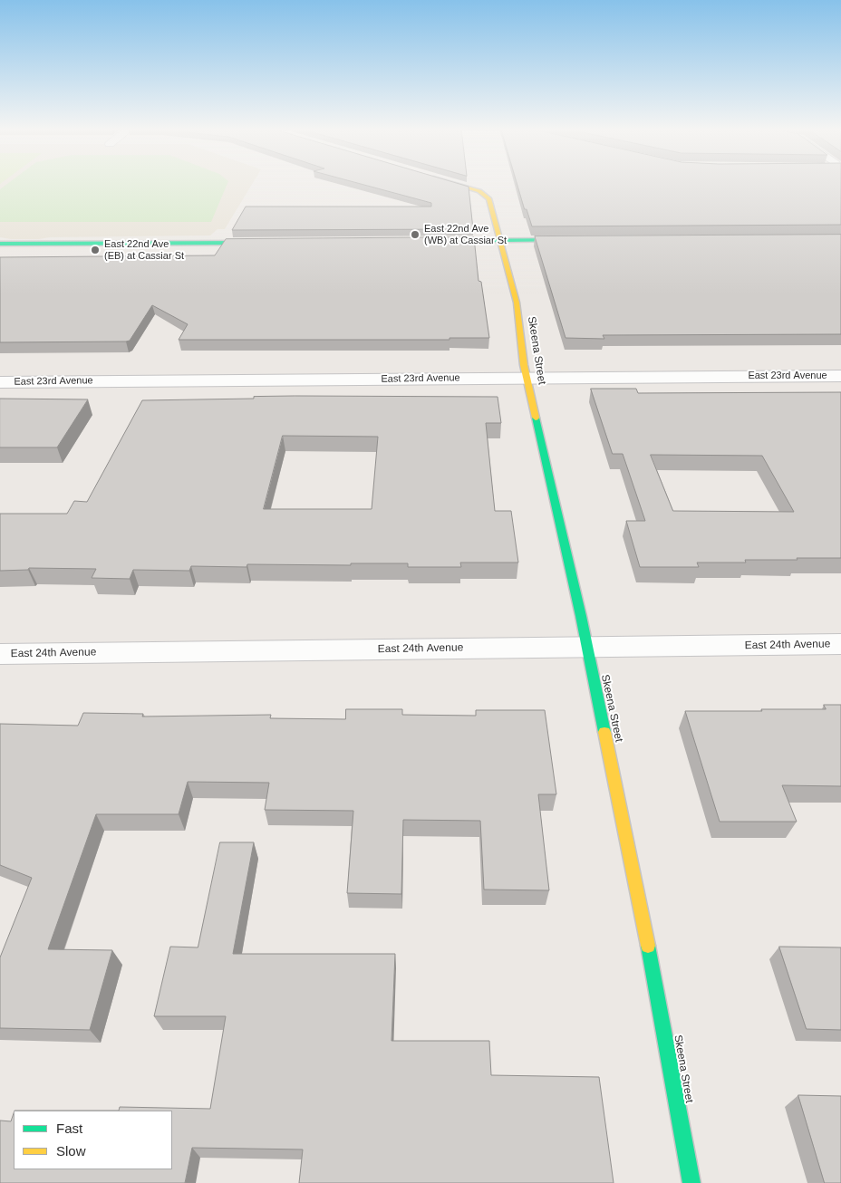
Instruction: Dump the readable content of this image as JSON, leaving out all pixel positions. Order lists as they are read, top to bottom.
{
  "streets": {
    "street": ["Skeena Street", "East 23rd Avenue", "East 24th Avenue"]
  },
  "crossings": [
    ["Skeena Street", "East 23rd Avenue"],
    ["Skeena Street", "East 24th Avenue"]
  ],
  "places": ["East 22nd Ave (WB) at Cassiar St", "East 22nd Ave (EB) at Cassiar St"],
  "legend": ["Fast", "Slow"]
}
